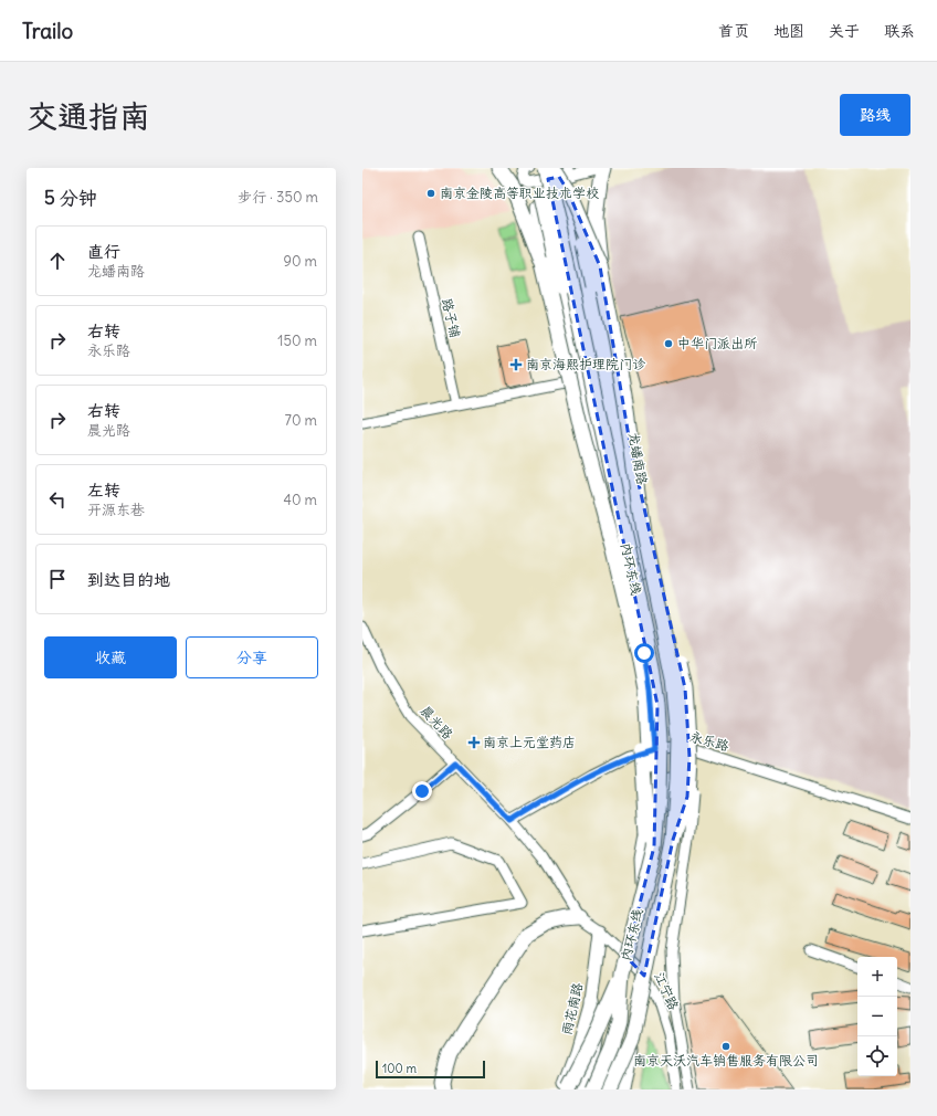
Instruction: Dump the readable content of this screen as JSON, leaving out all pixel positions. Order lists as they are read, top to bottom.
{
  "streets": {
    "highway": ["内环东线"],
    "main road": ["雨花南路"],
    "street": [
      "路子铺",
      "龙蟠南路",
      "晨光路",
      "永乐路",
      "江宁路"
    ]
  },
  "crossings": [
    ["龙蟠南路", "内环东线"],
    ["龙蟠南路", "永乐路"],
    ["晨光路", "永乐路"],
    ["晨光路", "江宁路"],
    ["永乐路", "江宁路"],
    ["江宁路", "雨花南路"]
  ],
  "places": {
    "other": ["南京金陵高等职业技术学校", "中华门派出所", "南京天沃汽车销售服务有限公司"],
    "health": ["南京海熙护理院门诊", "南京上元堂药店"]
  },
  "scale_bar": "100 m",
  "page": {
    "header": "Trailo",
    "nav": [
      "首页",
      "地图",
      "关于",
      "联系"
    ],
    "buttons": [
      "路线",
      ["收藏", "分享"]
    ],
    "title": "交通指南",
    "heading": ["5 分钟", "步行 · 350 m"],
    "list": [
      ["直行", "龙蟠南路", "90 m"],
      ["右转", "永乐路", "150 m"],
      ["右转", "晨光路", "70 m"],
      ["左转", "开源东巷", "40 m"],
      "到达目的地"
    ],
    "map_buttons": ["+", "−"],
    "scale": "100 m"
  }
}
